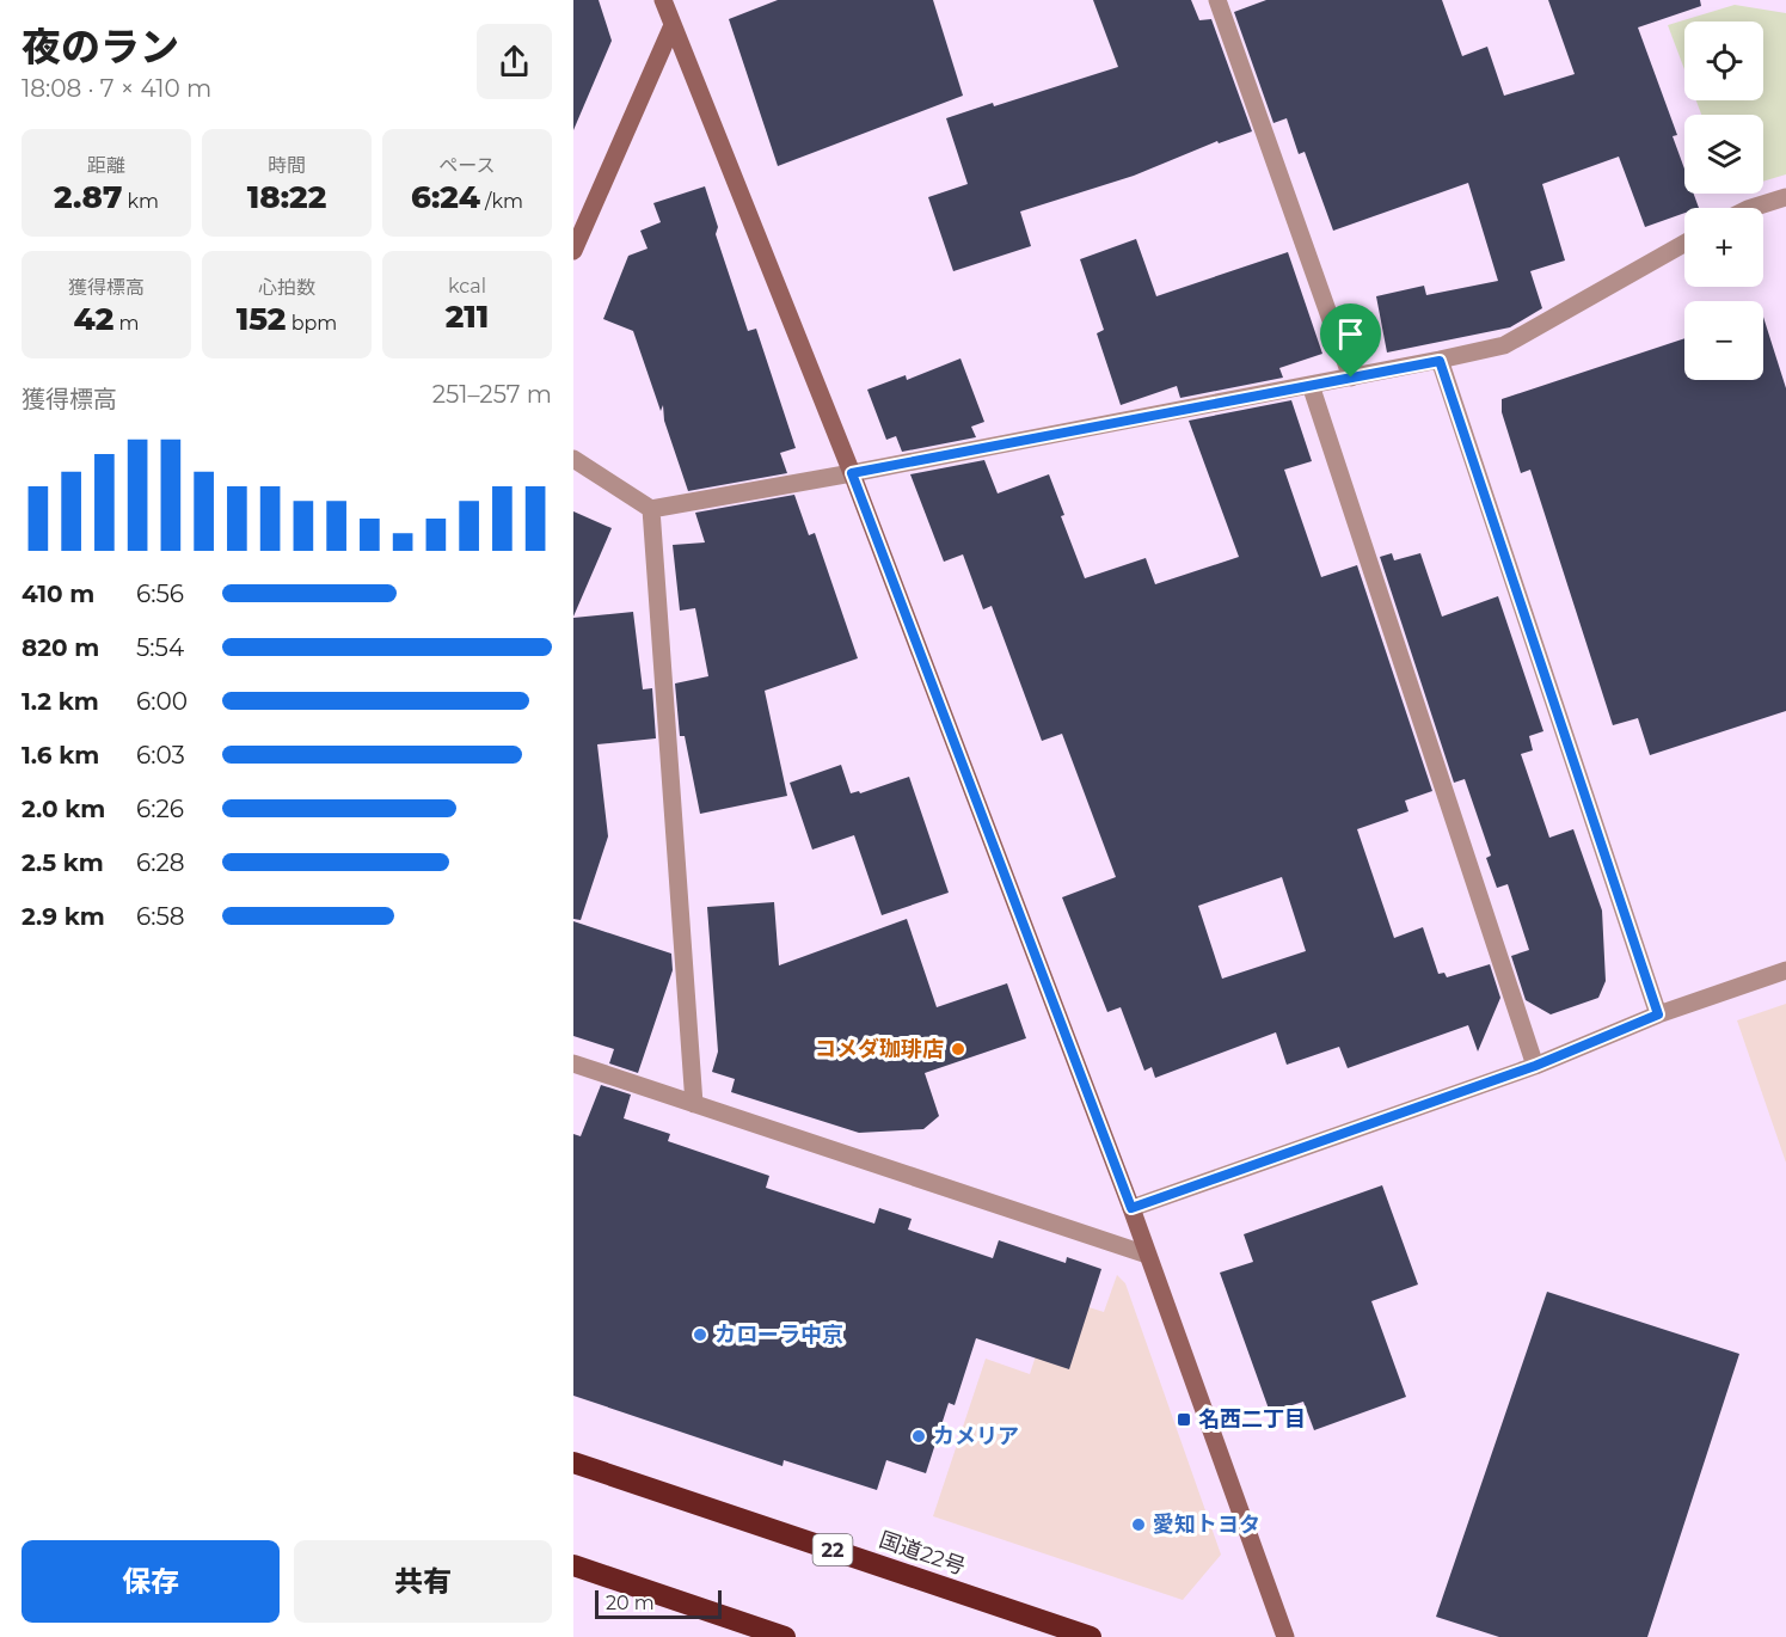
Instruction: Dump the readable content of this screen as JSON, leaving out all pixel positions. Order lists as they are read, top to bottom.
{
  "streets": {
    "highway": ["22", "国道22号"]
  },
  "places": {
    "other": [
      "コメダ珈琲店",
      "カローラ中京",
      "カメリア",
      "愛知トヨタ"
    ],
    "transit": ["名西二丁目"]
  },
  "scale_bar": "20 m",
  "page": {
    "heading": ["夜のラン", "18:08 · 7 × 410 m"],
    "map_buttons": ["+", "−"],
    "stats": [
      ["距離", "2.87 km"],
      ["時間", "18:22"],
      ["ペース", "6:24 /km"],
      ["獲得標高", "42 m"],
      ["心拍数", "152 bpm"],
      ["kcal", "211"]
    ],
    "chart": ["獲得標高", "251–257 m"],
    "list": [
      {
        "name": "410 m",
        "note": "6:56"
      },
      {
        "name": "820 m",
        "note": "5:54"
      },
      {
        "name": "1.2 km",
        "note": "6:00"
      },
      {
        "name": "1.6 km",
        "note": "6:03"
      },
      {
        "name": "2.0 km",
        "note": "6:26"
      },
      {
        "name": "2.5 km",
        "note": "6:28"
      },
      {
        "name": "2.9 km",
        "note": "6:58"
      }
    ],
    "buttons": ["保存", "共有"],
    "scale": "20 m"
  }
}
